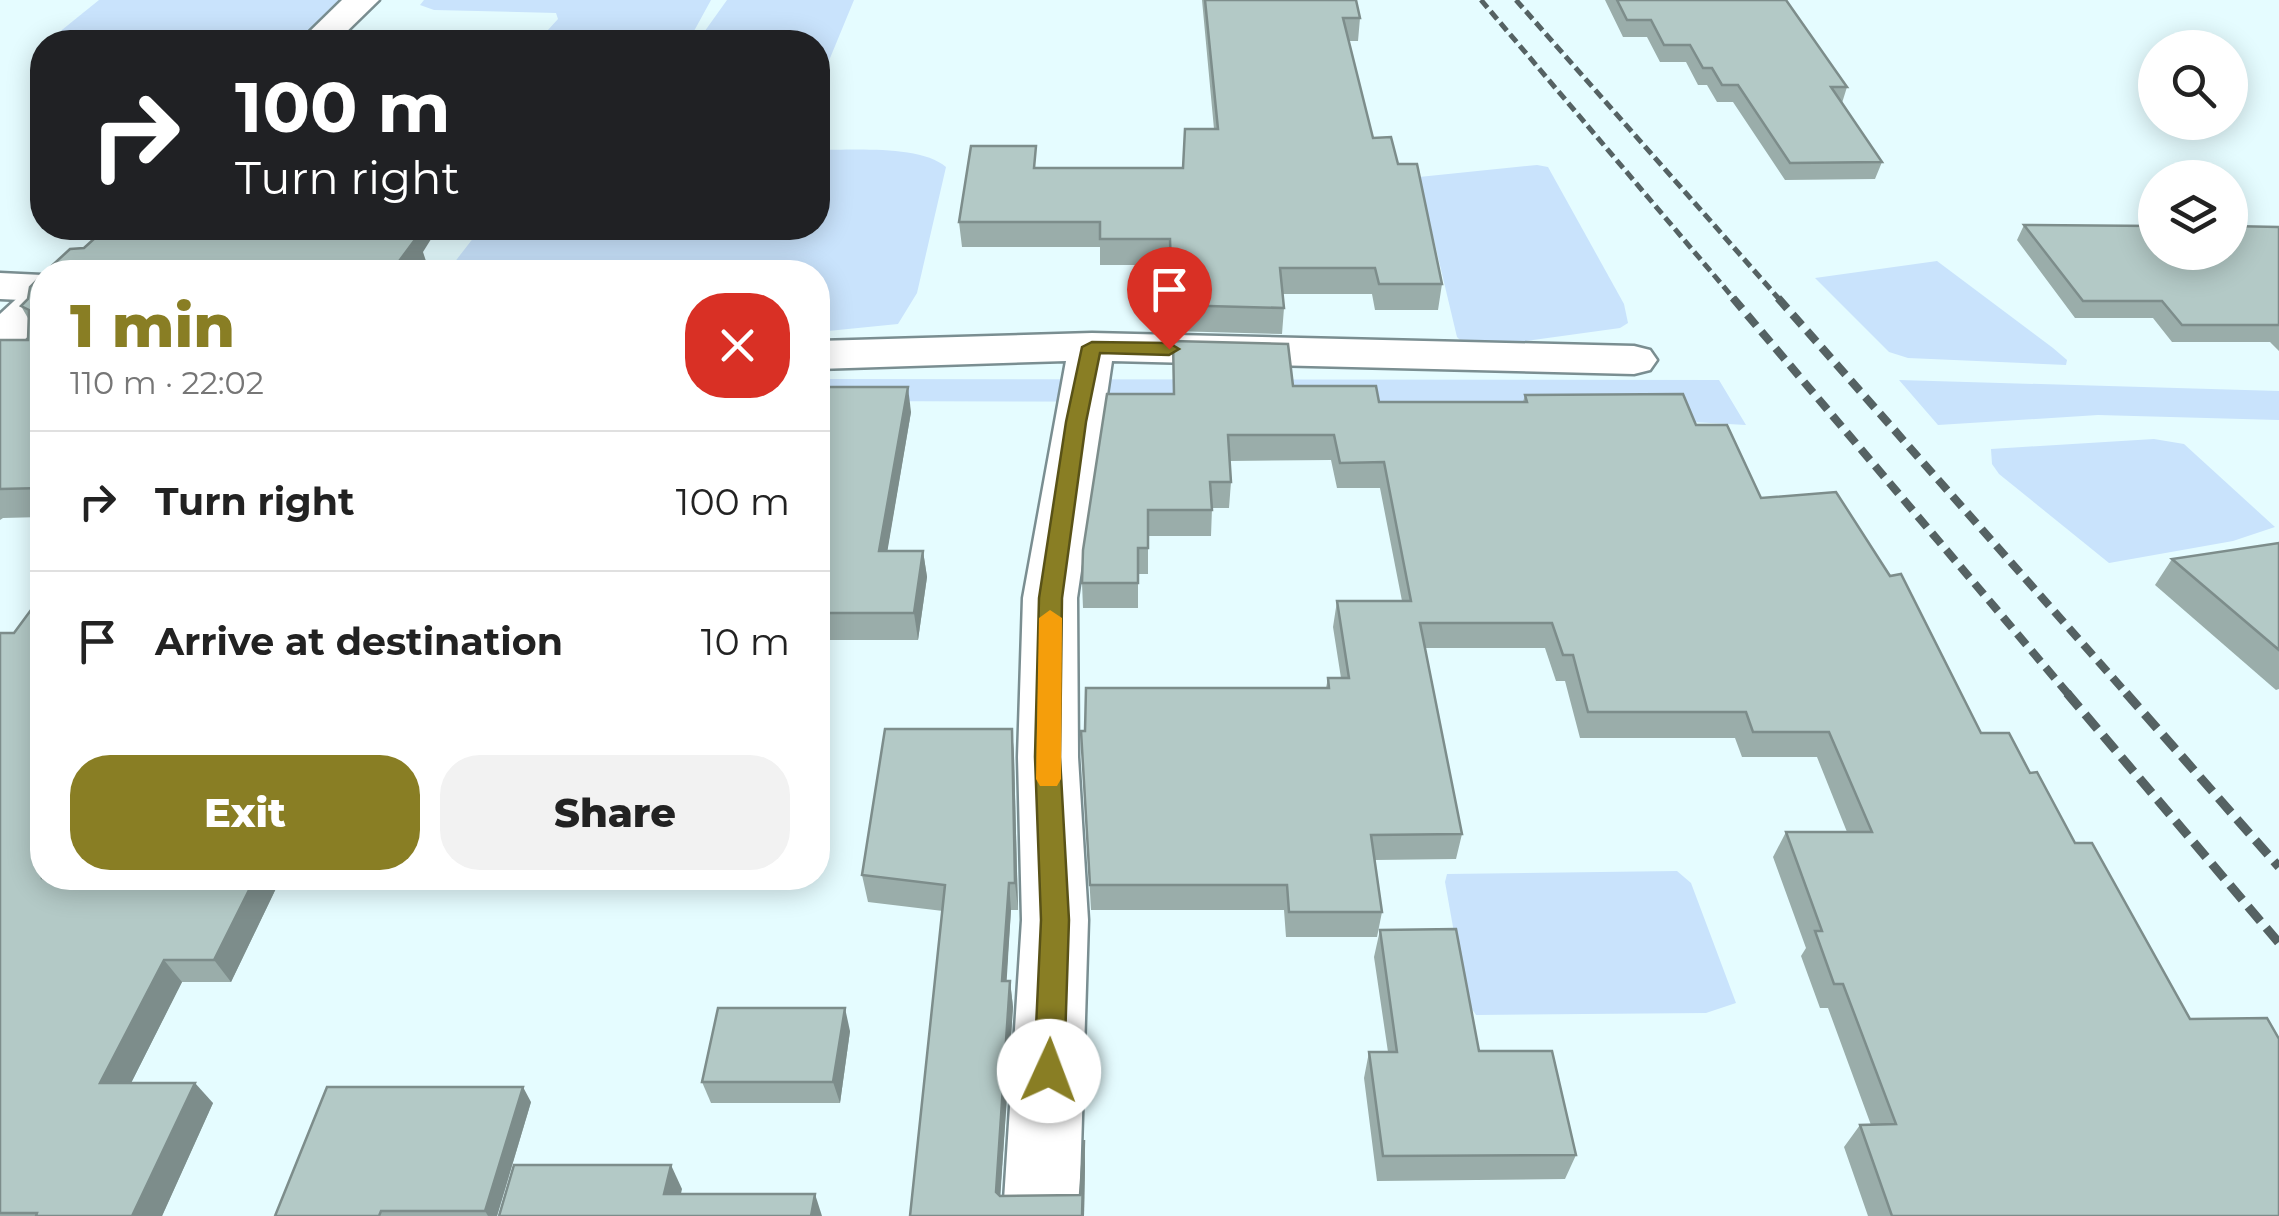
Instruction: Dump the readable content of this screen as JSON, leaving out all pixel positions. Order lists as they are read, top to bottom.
{
  "page": {
    "turn": ["100 m", "Turn right"],
    "heading": ["1 min", "110 m · 22:02"],
    "list": [
      {
        "name": "Turn right",
        "value": "100 m"
      },
      {
        "name": "Arrive at destination",
        "value": "10 m"
      }
    ],
    "buttons": ["Exit", "Share"]
  }
}
